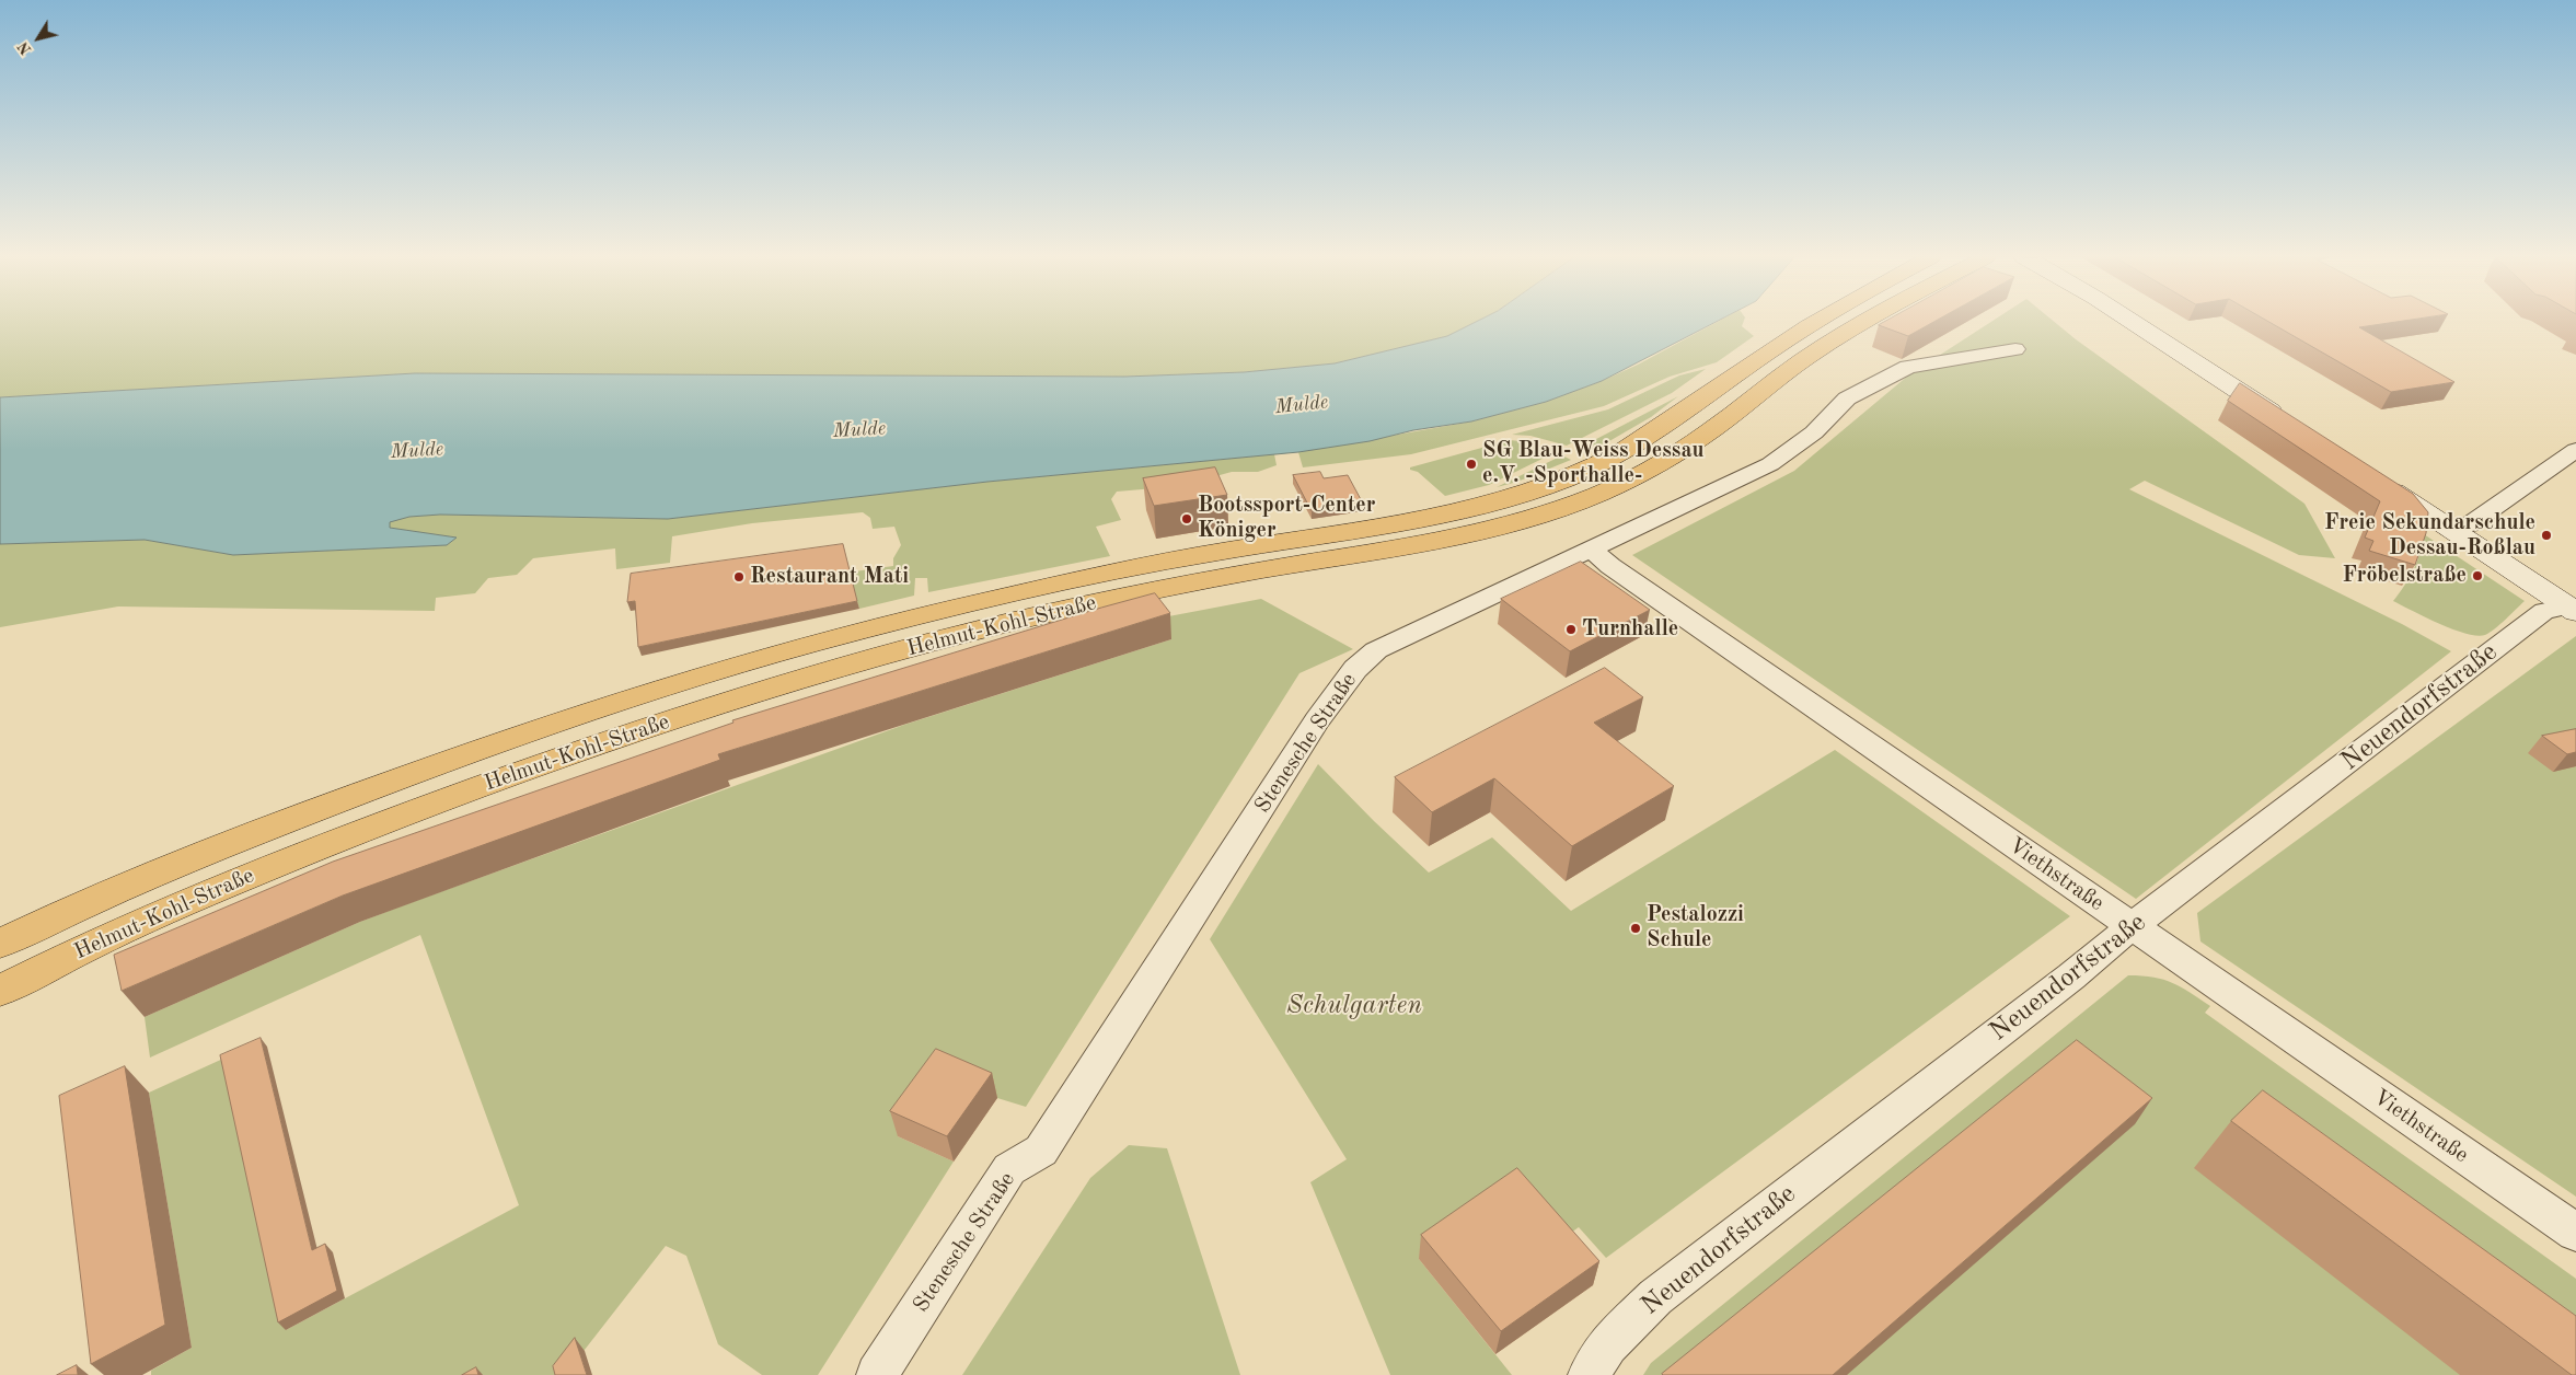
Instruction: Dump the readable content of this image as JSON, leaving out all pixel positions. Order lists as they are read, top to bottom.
{
  "streets": {
    "main road": ["Helmut-Kohl-Straße"],
    "street": ["Neuendorfstraße", "Stenesche Straße", "Viethstraße"]
  },
  "crossings": [
    ["Neuendorfstraße", "Viethstraße"],
    ["Stenesche Straße", "Viethstraße"]
  ],
  "water": ["Mulde"],
  "parks": ["Schulgarten"],
  "places": [
    "SG Blau-Weiss Dessau e.V. -Sporthalle-",
    "Bootssport-Center Königer",
    "Freie Sekundarschule Dessau-Roßlau",
    "Fröbelstraße",
    "Restaurant Mati",
    "Turnhalle",
    "Pestalozzi Schule"
  ],
  "north": "bottom left"
}
